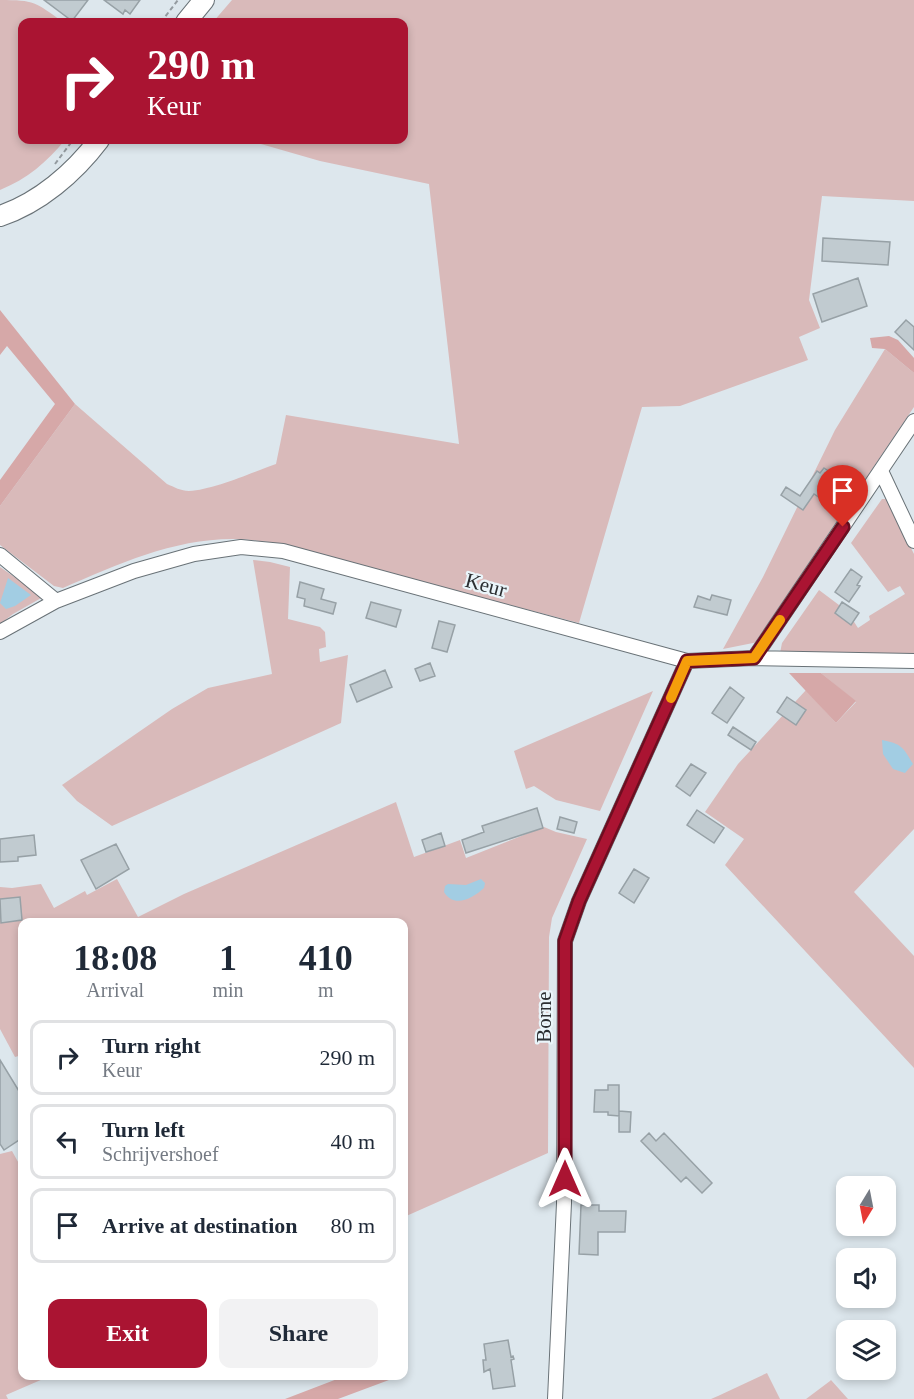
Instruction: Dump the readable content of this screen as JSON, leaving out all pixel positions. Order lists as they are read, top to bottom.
{
  "streets": {
    "street": ["Keur", "Borne"]
  },
  "crossings": [
    ["Keur", "Borne"]
  ],
  "north": "bottom",
  "page": {
    "turn": ["290 m", "Keur"],
    "eta": [
      "18:08",
      "Arrival",
      "1",
      "min",
      "410",
      "m"
    ],
    "list": [
      {
        "name": "Turn right",
        "note": "Keur",
        "value": "290 m"
      },
      {
        "name": "Turn left",
        "note": "Schrijvershoef",
        "value": "40 m"
      },
      {
        "name": "Arrive at destination",
        "value": "80 m"
      }
    ],
    "buttons": ["Exit", "Share"]
  }
}
